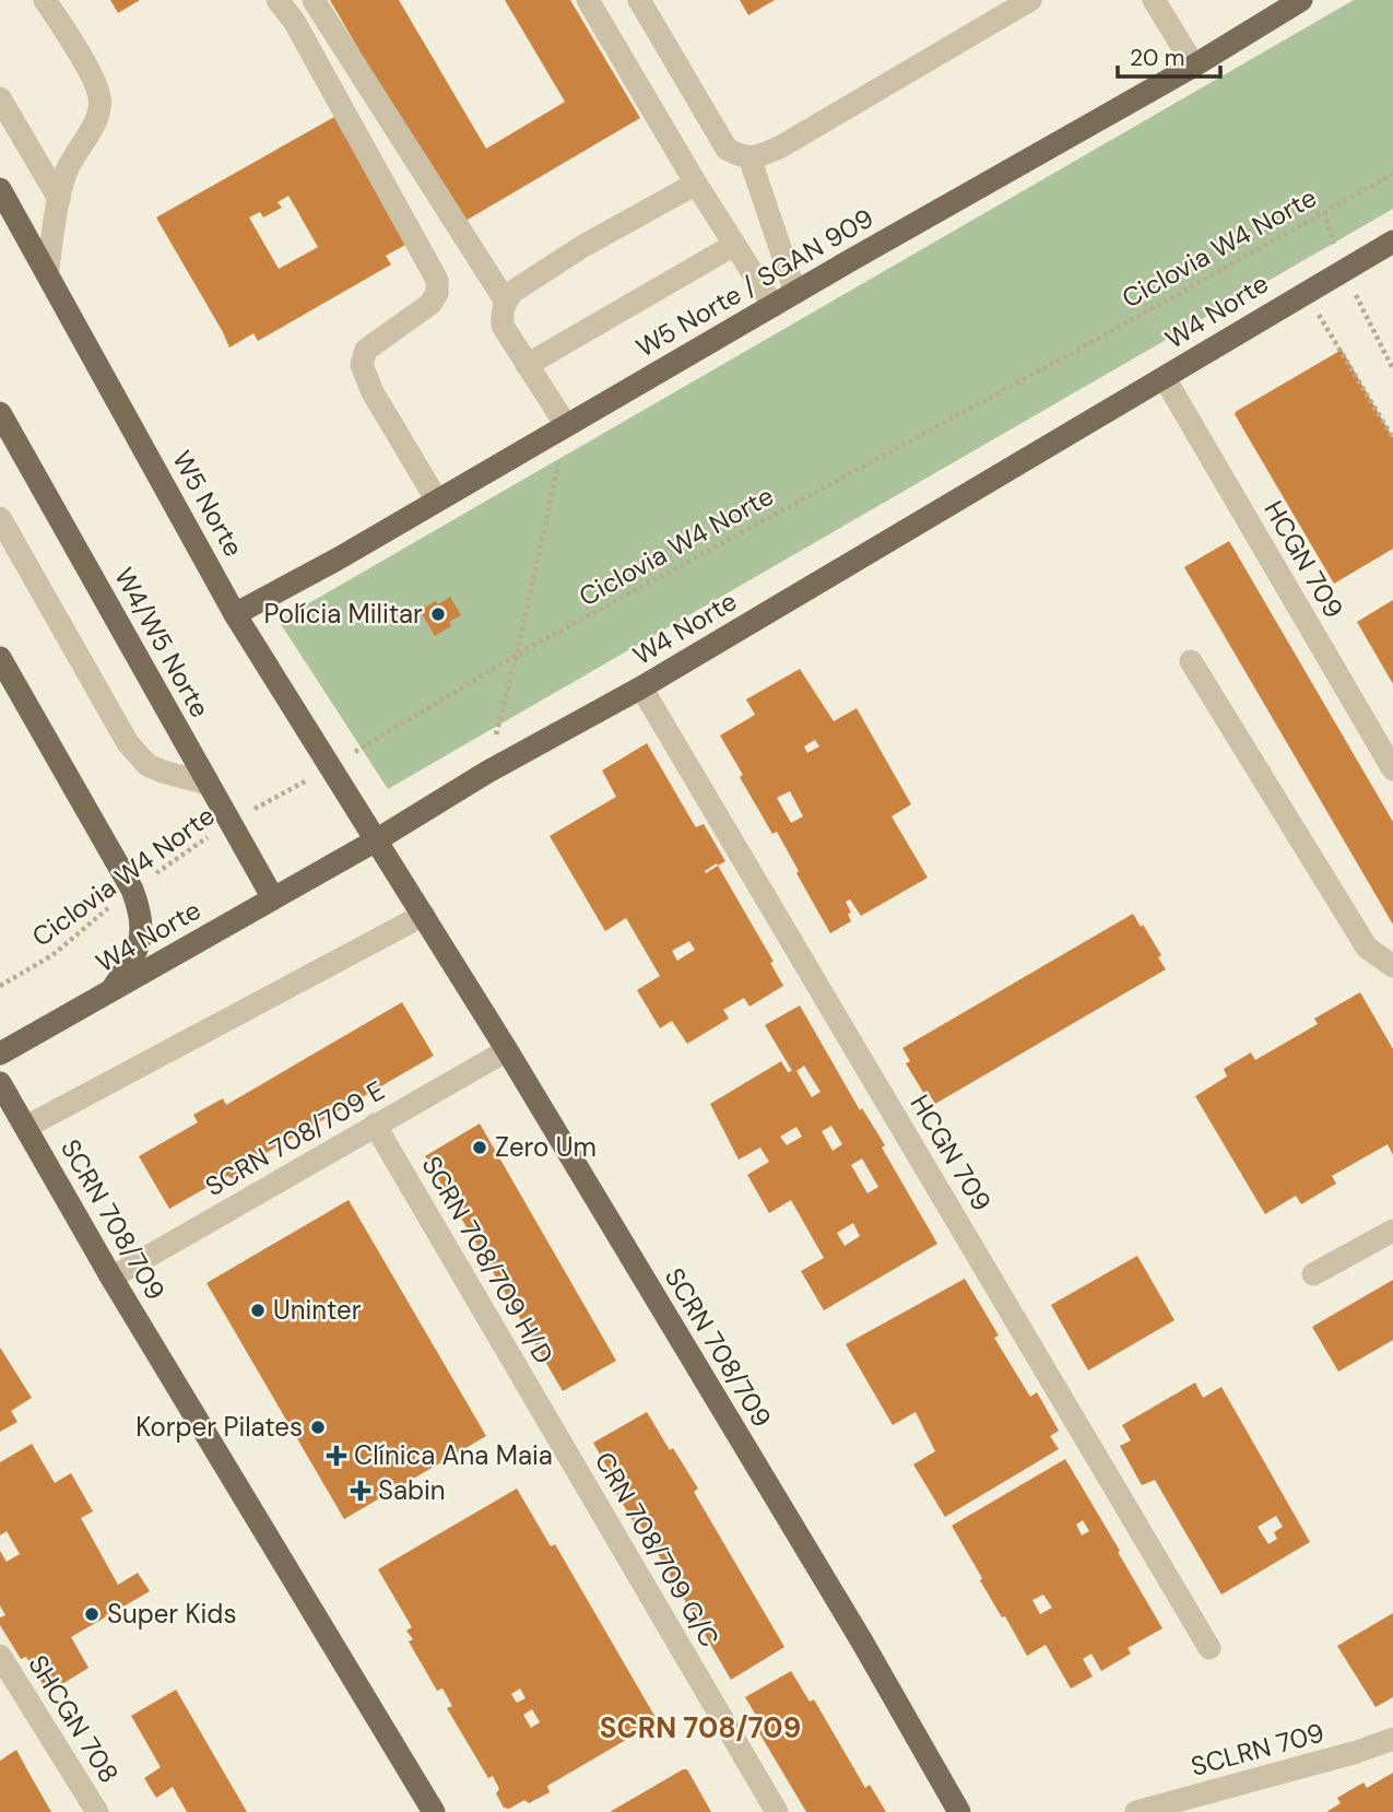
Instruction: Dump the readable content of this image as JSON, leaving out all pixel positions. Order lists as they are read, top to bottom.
{
  "streets": {
    "main road": [
      "W5 Norte / SGAN 909",
      "W4 Norte",
      "W5 Norte",
      "W4/W5 Norte",
      "SCRN 708/709"
    ],
    "street": [
      "HCGN 709",
      "SCRN 708/709 E",
      "SCRN 708/709 H/D",
      "CRN 708/709 G/C",
      "SHCGN 708",
      "SCLRN 709"
    ],
    "path": ["Ciclovia W4 Norte"]
  },
  "crossings": [
    ["Ciclovia W4 Norte", "W5 Norte"],
    ["Ciclovia W4 Norte", "W4/W5 Norte"],
    ["W5 Norte / SGAN 909", "W5 Norte"],
    ["W4 Norte", "W5 Norte"],
    ["W4 Norte", "HCGN 709"],
    ["W4 Norte", "W4/W5 Norte"],
    ["W4 Norte", "SCRN 708/709"],
    ["W5 Norte", "SCRN 708/709"],
    ["SCRN 708/709 E", "SCRN 708/709"],
    ["SCRN 708/709 E", "SCRN 708/709 H/D"],
    ["SCRN 708/709 H/D", "CRN 708/709 G/C"]
  ],
  "districts": ["SCRN 708/709"],
  "places": {
    "other": [
      "Polícia Militar",
      "Zero Um",
      "Uninter",
      "Korper Pilates",
      "Super Kids"
    ],
    "health": ["Clínica Ana Maia", "Sabin"]
  },
  "scale_bar": "20 m"
}
